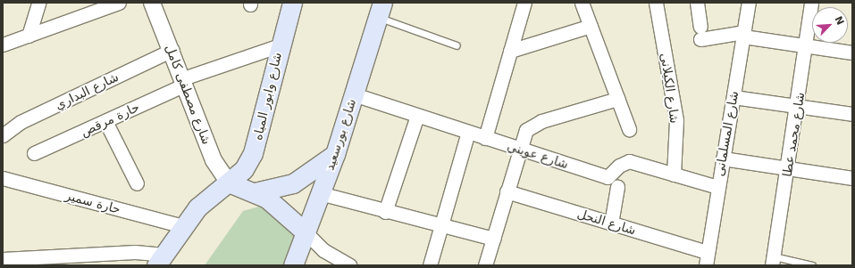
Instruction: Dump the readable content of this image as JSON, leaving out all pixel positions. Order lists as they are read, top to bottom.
{
  "streets": {
    "main road": ["شارع وابور المياه", "شارع بورسعيد"],
    "street": [
      "شارع الكيلانى",
      "شارع البداري",
      "شارع مصطفى كامل",
      "حارة مرقص",
      "شارع المسلمانى",
      "شارع محمد عطا",
      "شارع عويني",
      "حارة سمير",
      "شارع النحل"
    ]
  },
  "crossings": [
    ["شارع الكيلانى", "شارع عويني"],
    ["شارع البداري", "شارع مصطفى كامل"],
    ["شارع مصطفى كامل", "شارع وابور المياه"],
    ["شارع مصطفى كامل", "حارة مرقص"],
    ["شارع وابور المياه", "حارة مرقص"],
    ["شارع المسلمانى", "شارع عويني"],
    ["شارع المسلمانى", "شارع النحل"],
    ["شارع بورسعيد", "شارع عويني"]
  ],
  "north": "top right"
}
